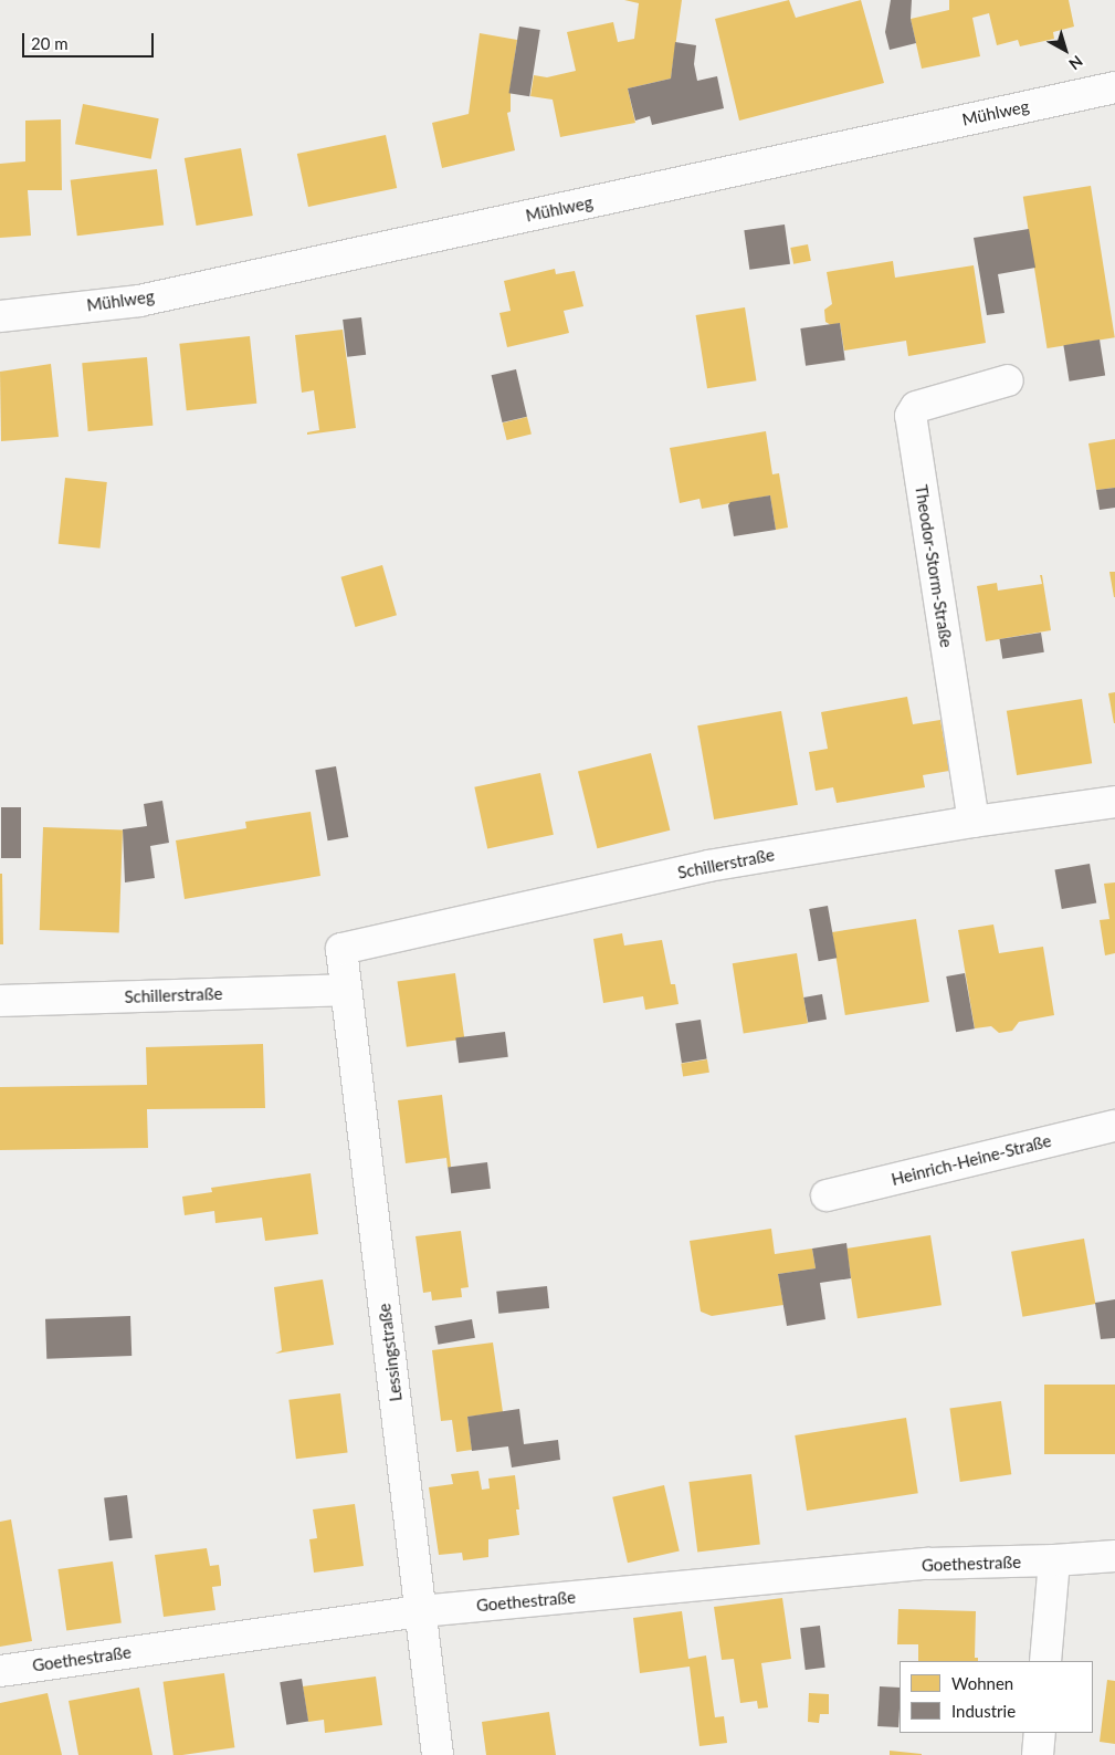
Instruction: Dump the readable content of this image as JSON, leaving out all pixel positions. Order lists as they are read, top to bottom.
{
  "streets": {
    "street": [
      "Mühlweg",
      "Theodor-Storm-Straße",
      "Schillerstraße",
      "Heinrich-Heine-Straße",
      "Lessingstraße",
      "Goethestraße"
    ]
  },
  "crossings": [
    ["Theodor-Storm-Straße", "Schillerstraße"],
    ["Schillerstraße", "Lessingstraße"],
    ["Lessingstraße", "Goethestraße"]
  ],
  "legend": ["Wohnen", "Industrie"],
  "scale_bar": "20 m",
  "north": "bottom right"
}
